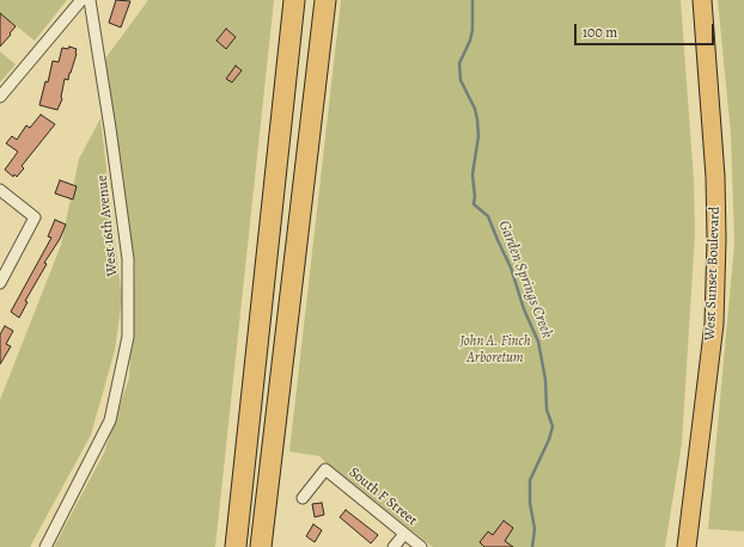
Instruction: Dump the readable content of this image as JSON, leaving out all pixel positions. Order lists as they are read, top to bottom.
{
  "streets": {
    "main road": ["West Sunset Boulevard"],
    "street": ["West 16th Avenue", "South F Street"]
  },
  "water": ["Garden Springs Creek"],
  "parks": ["John A. Finch Arboretum"],
  "scale_bar": "100 m"
}
